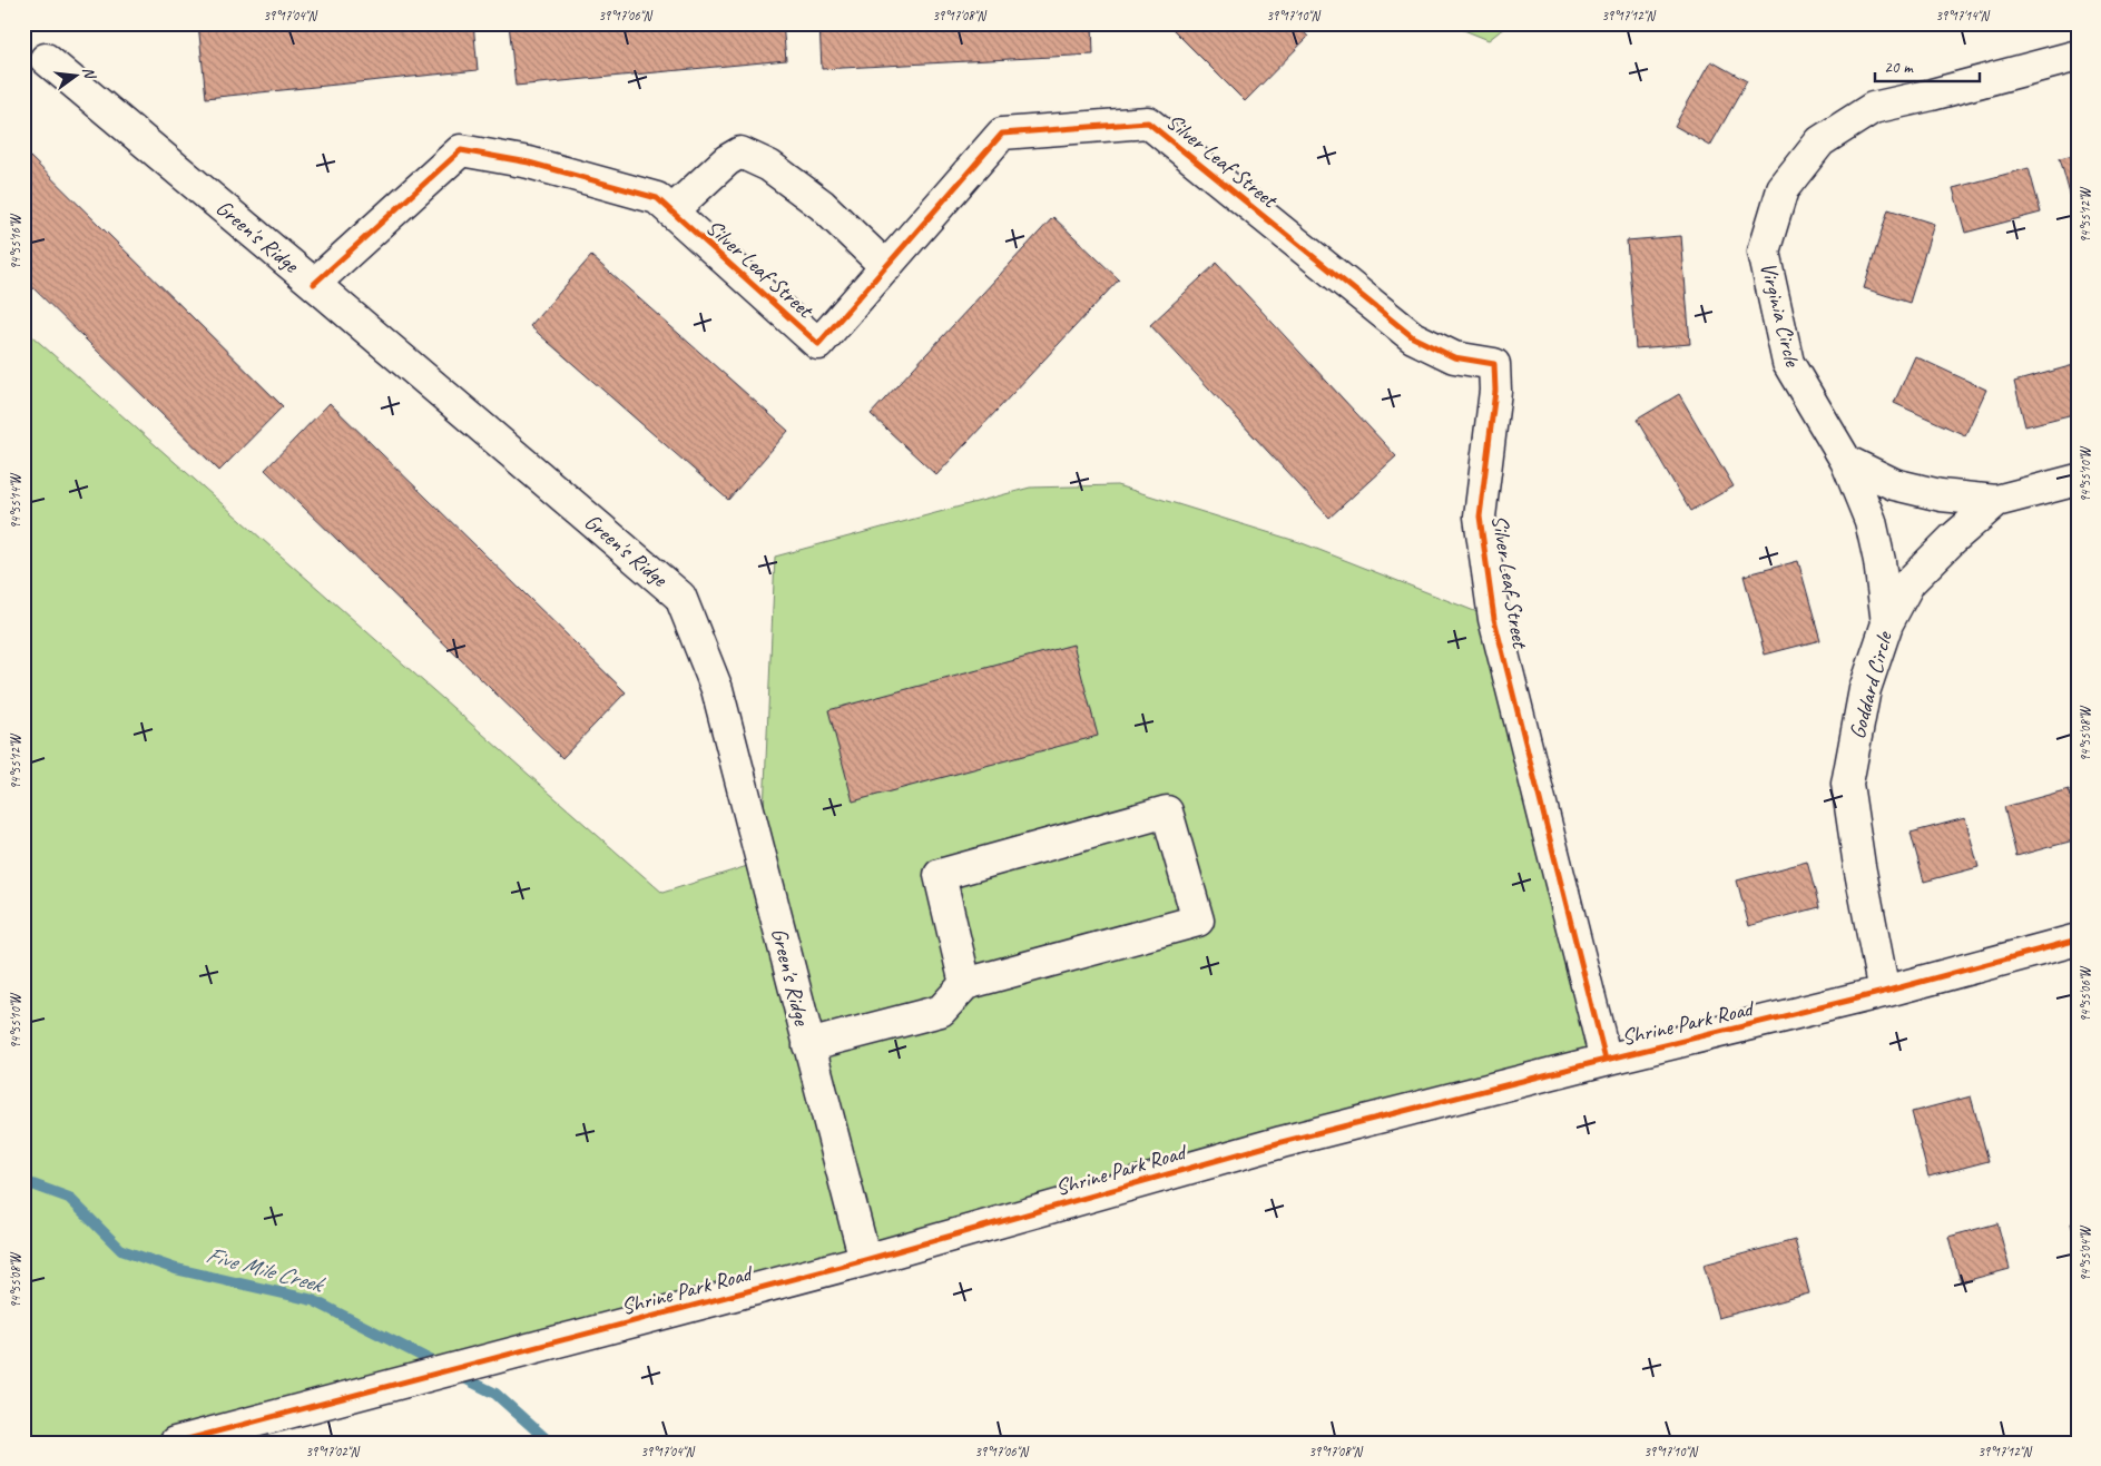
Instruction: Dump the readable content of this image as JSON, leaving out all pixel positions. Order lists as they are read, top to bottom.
{
  "streets": {
    "street": [
      "Silver Leaf Street",
      "Green's Ridge",
      "Virginia Circle",
      "Goddard Circle",
      "Shrine Park Road"
    ]
  },
  "crossings": [
    ["Silver Leaf Street", "Green's Ridge"],
    ["Silver Leaf Street", "Shrine Park Road"],
    ["Green's Ridge", "Shrine Park Road"],
    ["Virginia Circle", "Goddard Circle"],
    ["Goddard Circle", "Shrine Park Road"]
  ],
  "water": ["Five Mile Creek"],
  "scale_bar": "20 m",
  "north": "right",
  "coordinates": [
    "39°17'04\"N",
    "39°17'06\"N",
    "39°17'08\"N",
    "39°17'10\"N",
    "39°17'12\"N",
    "39°17'14\"N",
    "94°55'12\"W",
    "94°55'16\"W",
    "94°55'10\"W",
    "94°55'14\"W",
    "94°55'08\"W",
    "94°55'06\"W",
    "94°55'04\"W",
    "39°17'02\"N"
  ]
}
